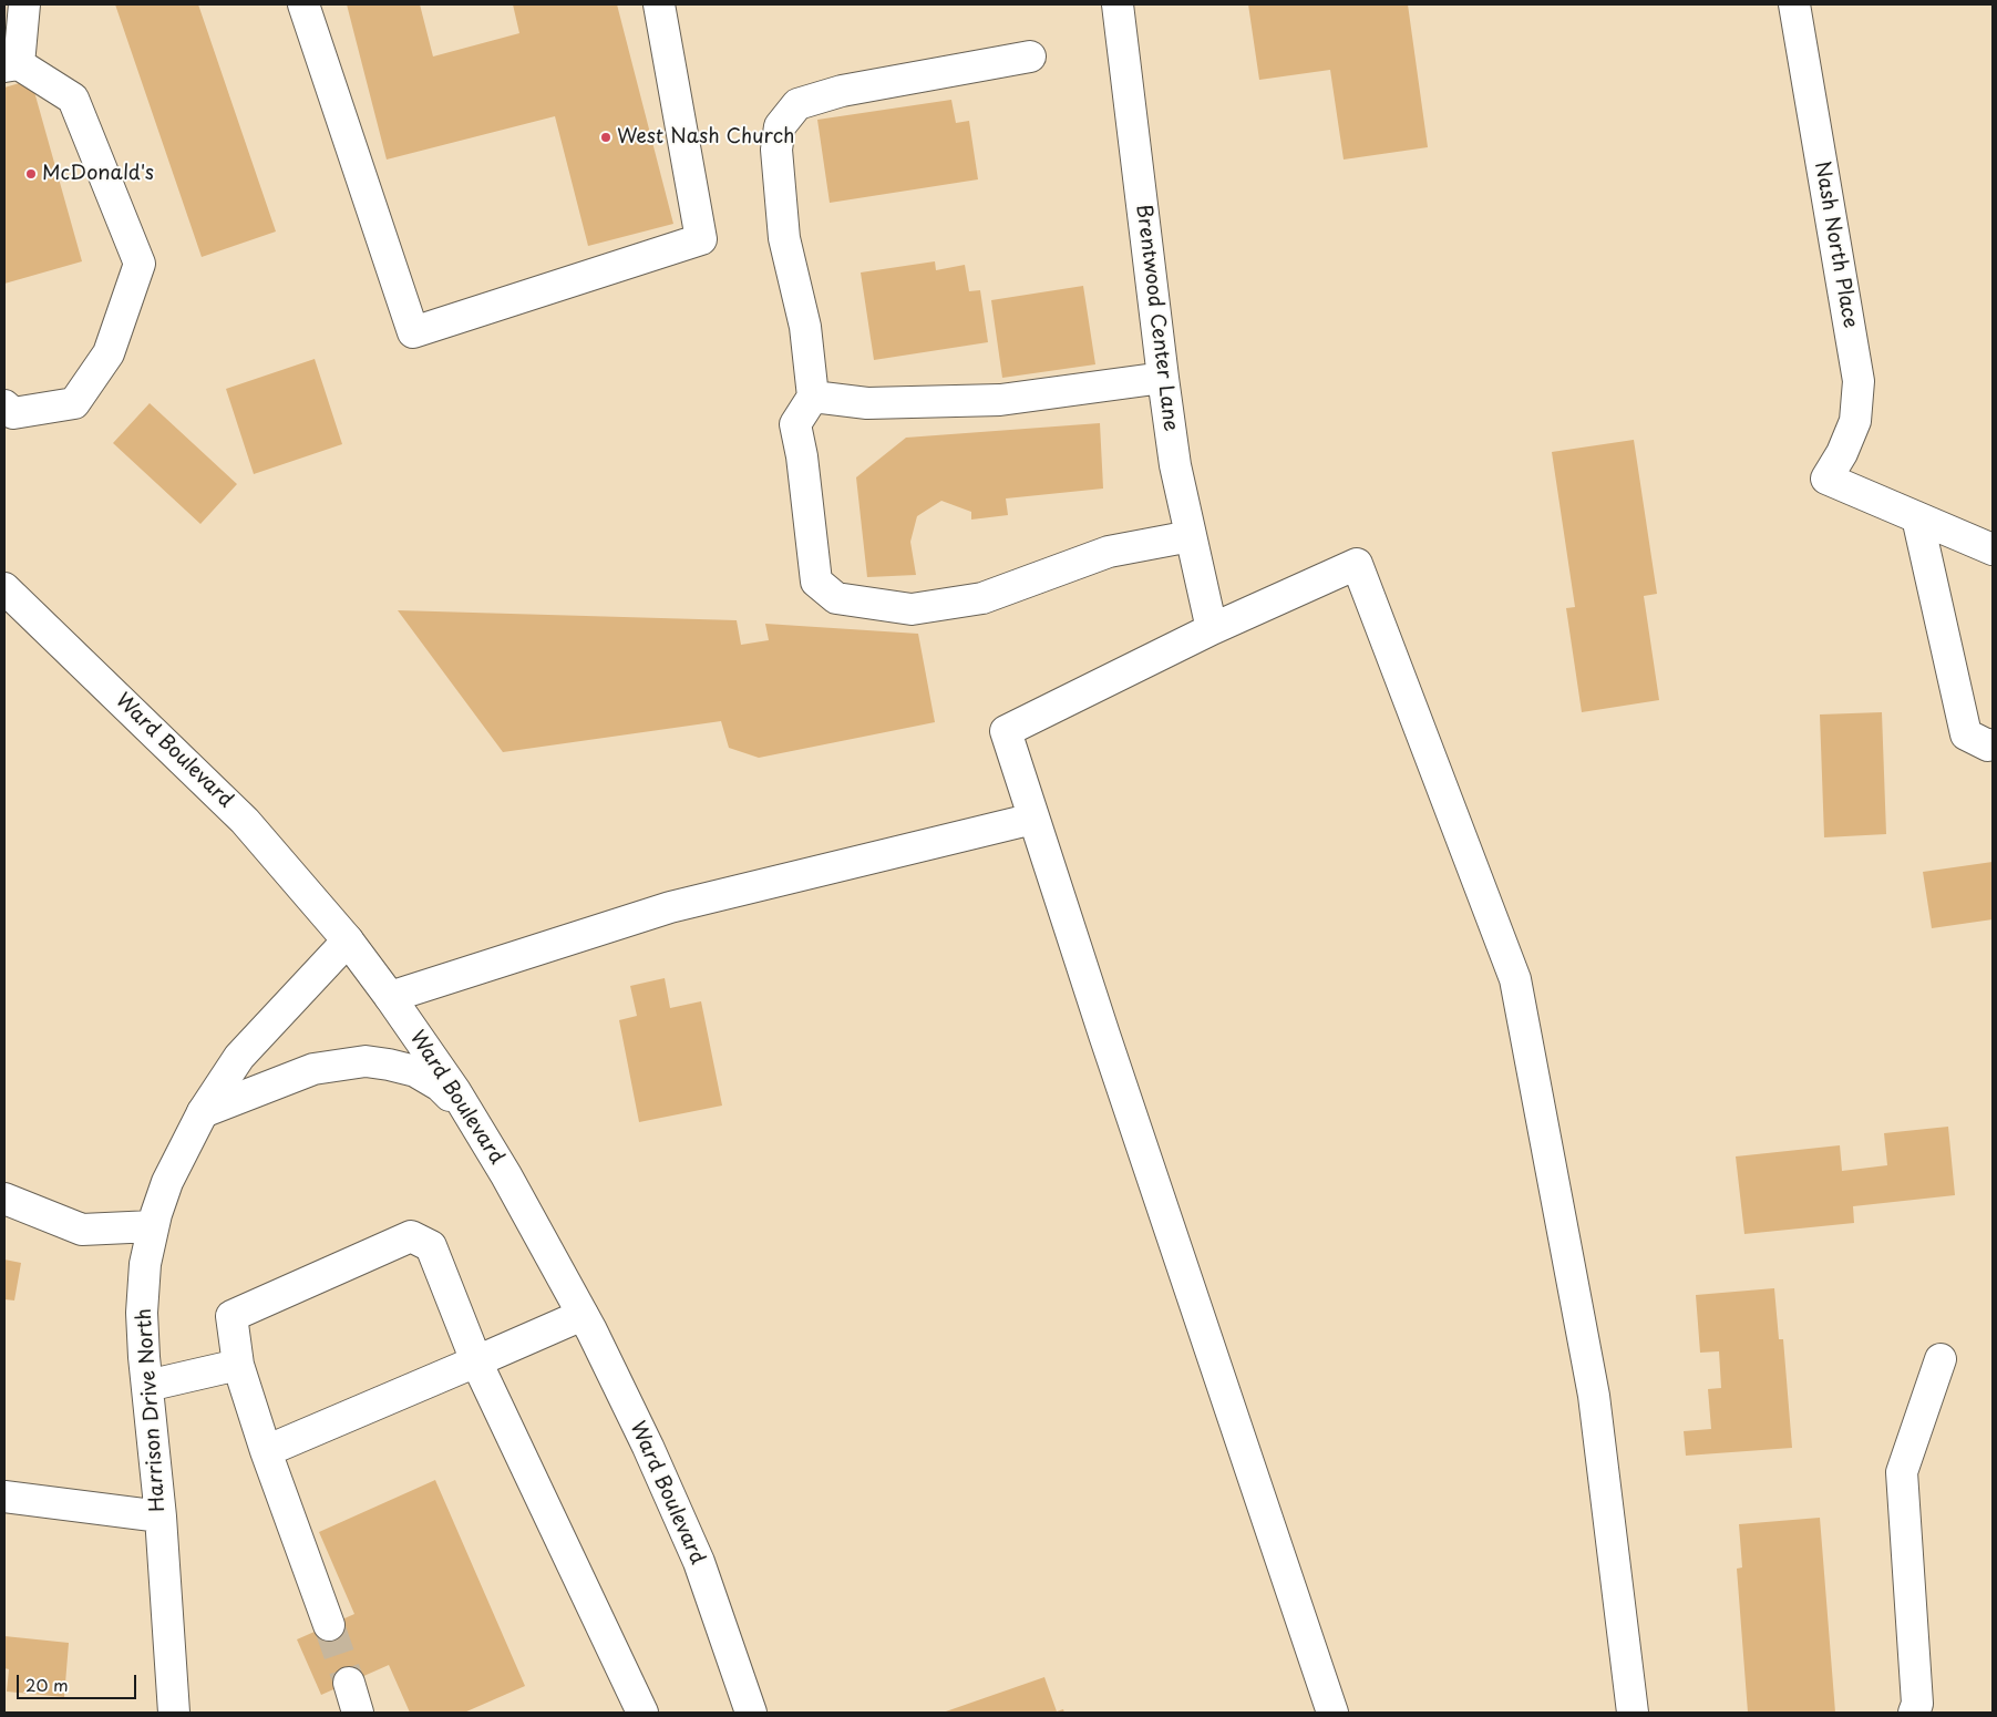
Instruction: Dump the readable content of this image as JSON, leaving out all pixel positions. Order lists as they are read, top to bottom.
{
  "streets": {
    "street": [
      "Nash North Place",
      "Brentwood Center Lane",
      "Ward Boulevard",
      "Harrison Drive North"
    ]
  },
  "crossings": [
    ["Ward Boulevard", "Harrison Drive North"]
  ],
  "places": ["West Nash Church", "McDonald's"],
  "scale_bar": "20 m"
}
